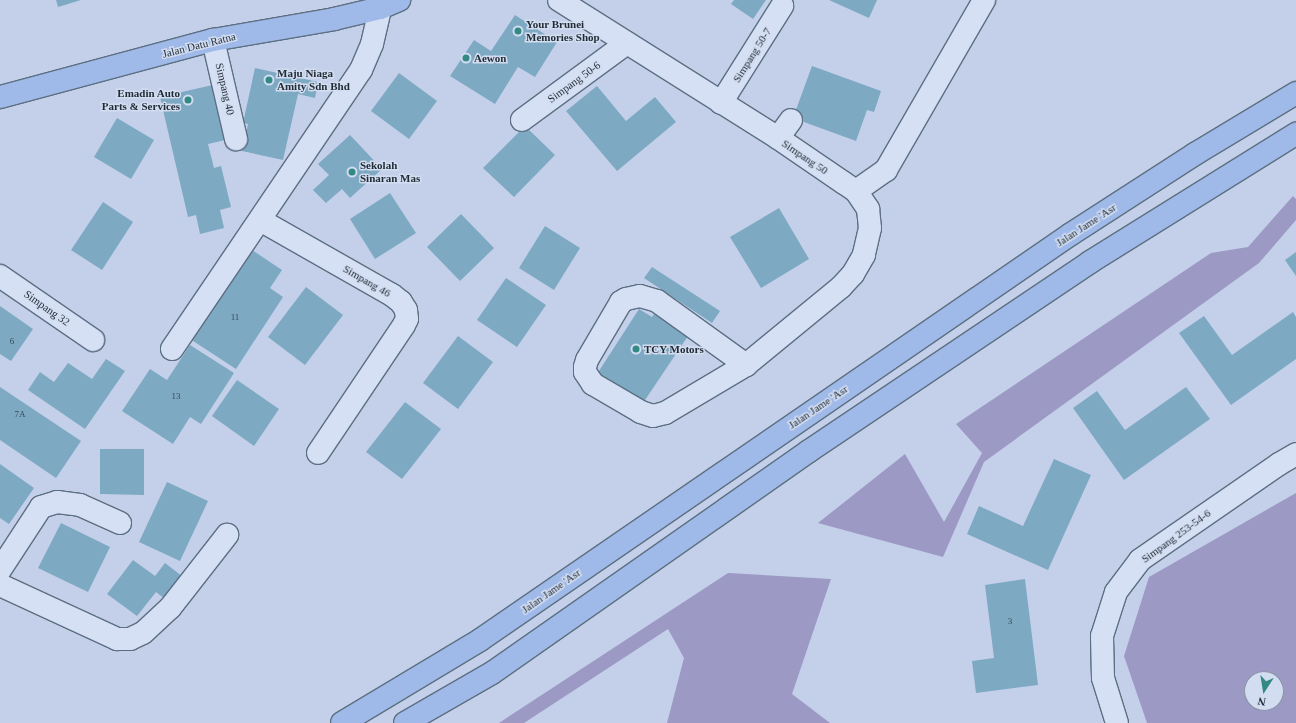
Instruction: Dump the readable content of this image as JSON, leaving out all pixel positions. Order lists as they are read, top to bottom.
{
  "streets": {
    "main road": ["Jalan Datu Ratna", "Jalan Jame 'Asr"],
    "street": [
      "Simpang 50-7",
      "Simpang 50-6",
      "Simpang 40",
      "Simpang 50",
      "Simpang 46",
      "Simpang 32",
      "Simpang 253-54-6"
    ]
  },
  "crossings": [
    ["Jalan Datu Ratna", "Simpang 40"],
    ["Simpang 50-7", "Simpang 50"],
    ["Simpang 50-6", "Simpang 50"]
  ],
  "places": [
    "Your Brunei Memories Shop",
    "Aewon",
    "Maju Niaga Amity Sdn Bhd",
    "Emadin Auto Parts & Services",
    "Sekolah Sinaran Mas",
    "TCY Motors"
  ],
  "house_numbers": [
    "11",
    "6",
    "13",
    "7A",
    "3"
  ],
  "north": "bottom"
}
